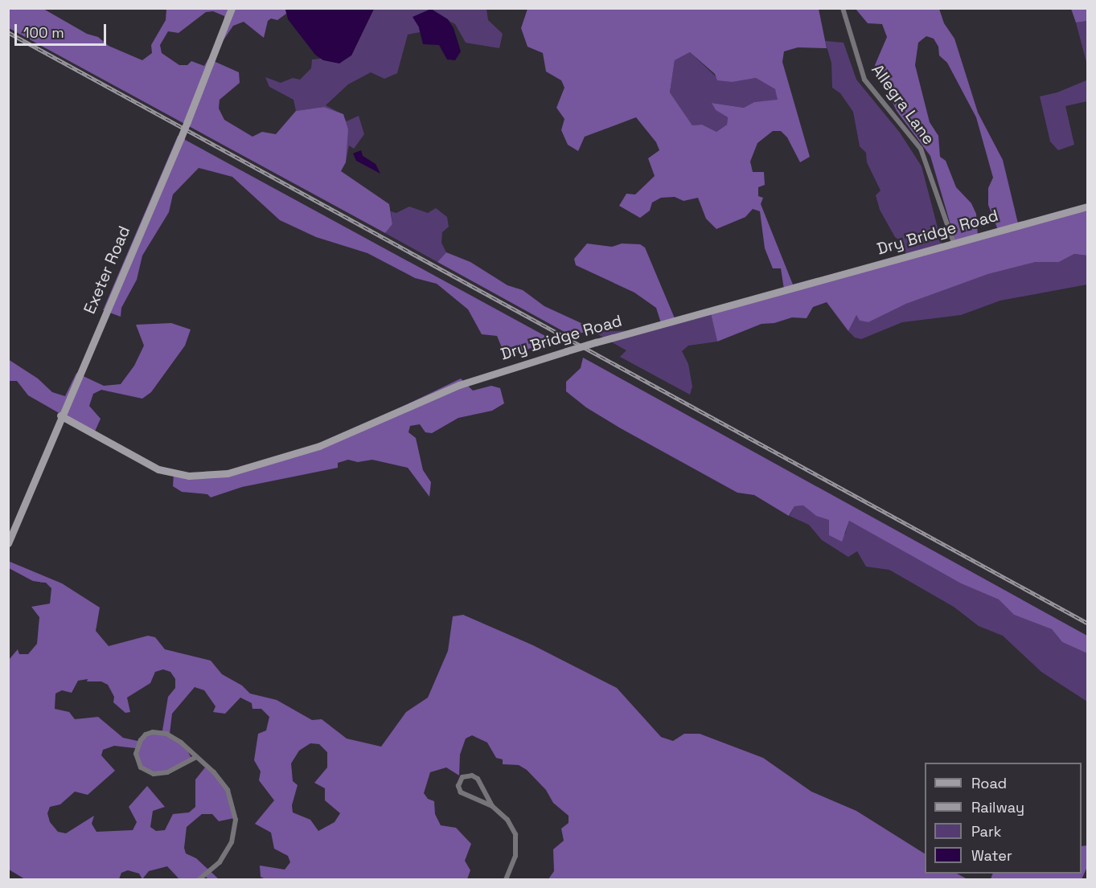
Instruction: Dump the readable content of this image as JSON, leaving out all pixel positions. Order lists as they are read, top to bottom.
{
  "streets": {
    "street": ["Allegra Lane", "Dry Bridge Road", "Exeter Road"]
  },
  "crossings": [
    ["Allegra Lane", "Dry Bridge Road"],
    ["Dry Bridge Road", "Exeter Road"]
  ],
  "legend": [
    "Road",
    "Railway",
    "Park",
    "Water"
  ],
  "scale_bar": "100 m"
}
